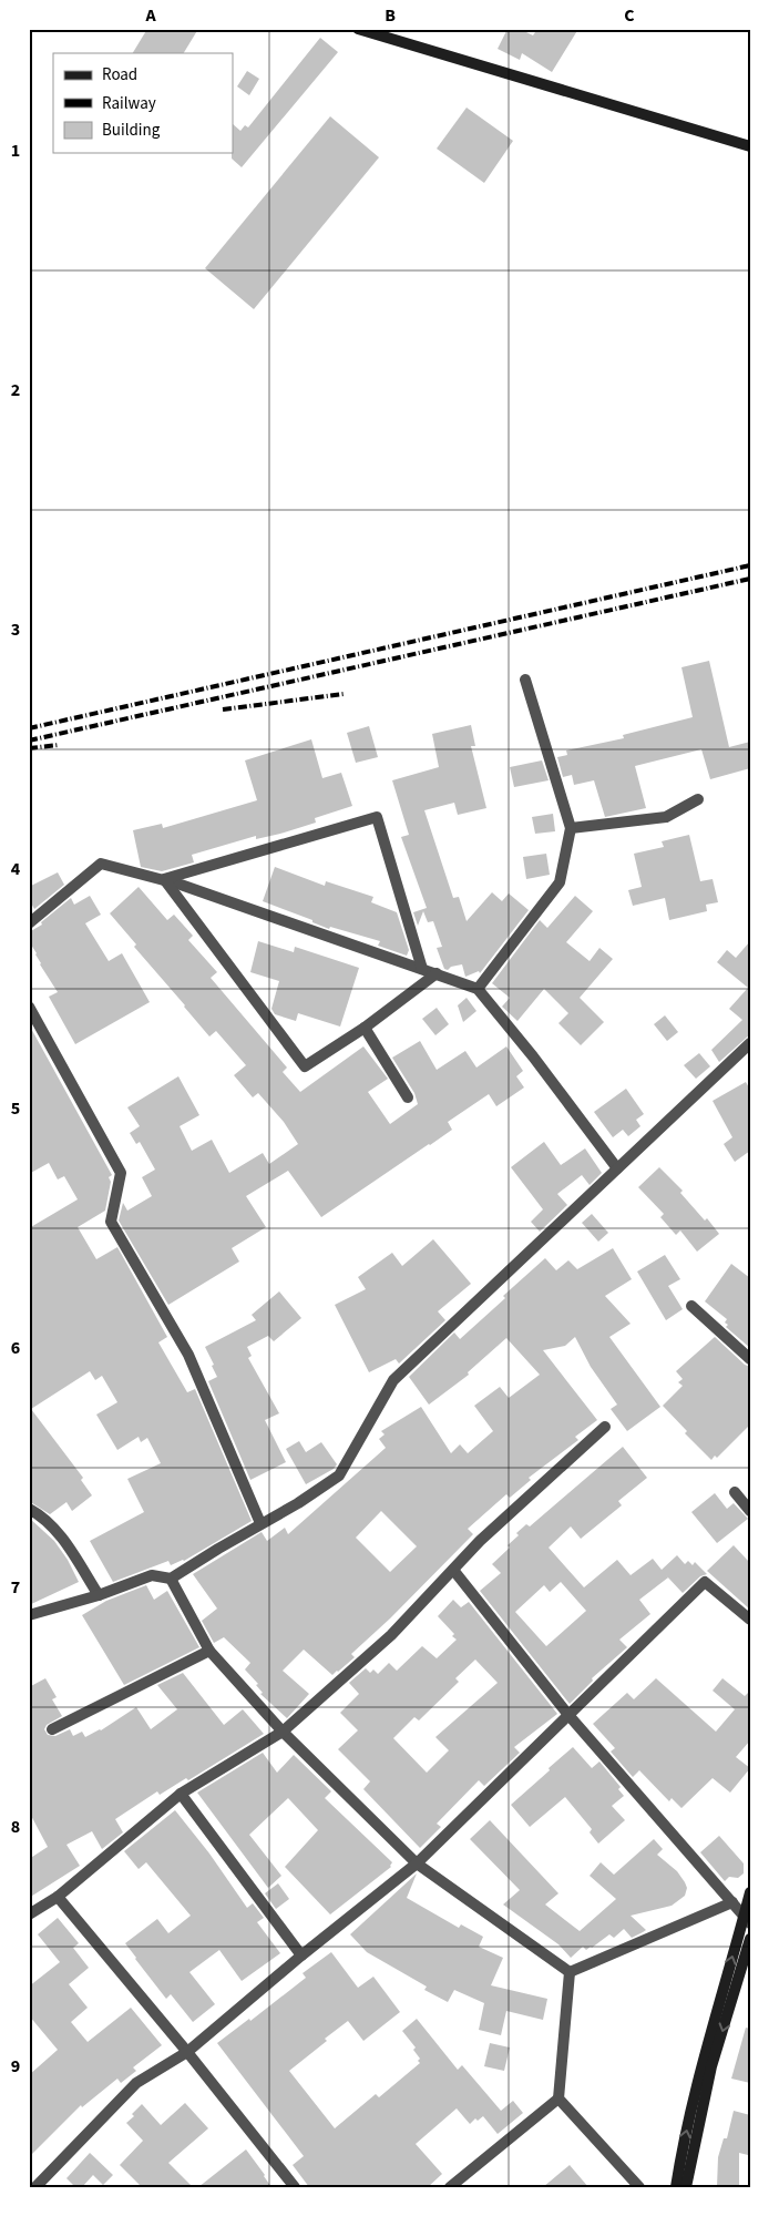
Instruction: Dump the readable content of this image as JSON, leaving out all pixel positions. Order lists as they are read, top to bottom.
{
  "legend": ["Road", "Railway", "Building"],
  "grid": {
    "columns": ["A", "B", "C"],
    "rows": [
      "1",
      "2",
      "3",
      "4",
      "5",
      "6",
      "7",
      "8",
      "9"
    ]
  }
}
